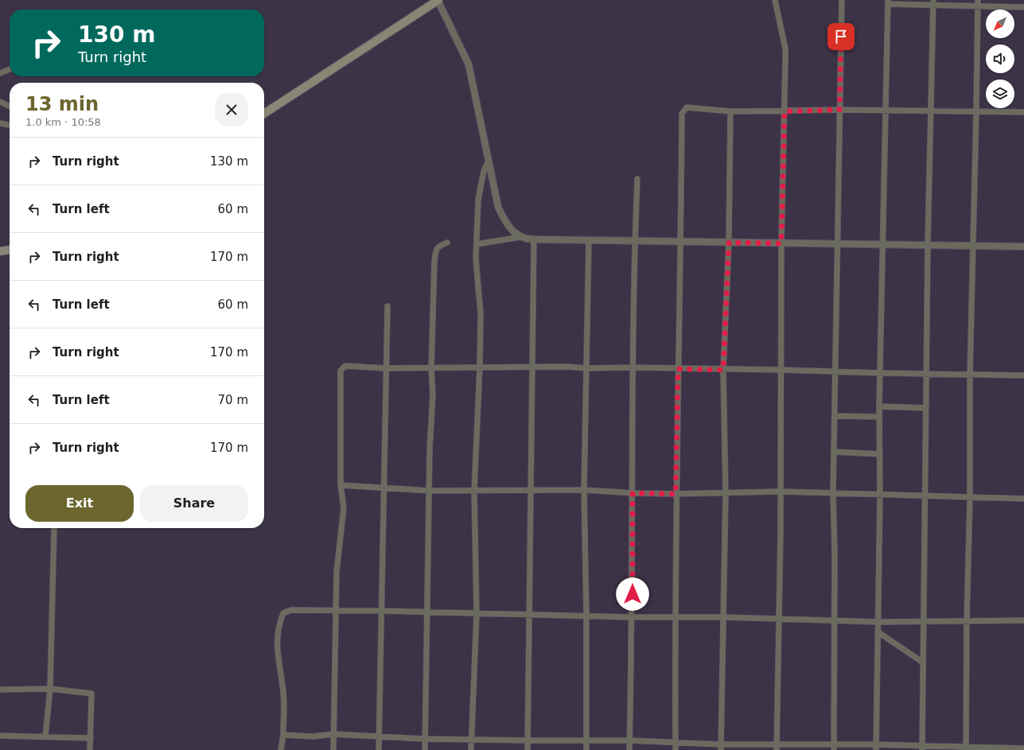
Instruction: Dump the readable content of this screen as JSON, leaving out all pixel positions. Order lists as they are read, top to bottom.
{
  "north": "bottom left",
  "page": {
    "turn": ["130 m", "Turn right"],
    "heading": ["13 min", "1.0 km · 10:58"],
    "list": [
      {
        "name": "Turn right",
        "value": "130 m"
      },
      {
        "name": "Turn left",
        "value": "60 m"
      },
      {
        "name": "Turn right",
        "value": "170 m"
      },
      {
        "name": "Turn left",
        "value": "60 m"
      },
      {
        "name": "Turn right",
        "value": "170 m"
      },
      {
        "name": "Turn left",
        "value": "70 m"
      },
      {
        "name": "Turn right",
        "value": "170 m"
      }
    ],
    "buttons": ["Exit", "Share"]
  }
}
